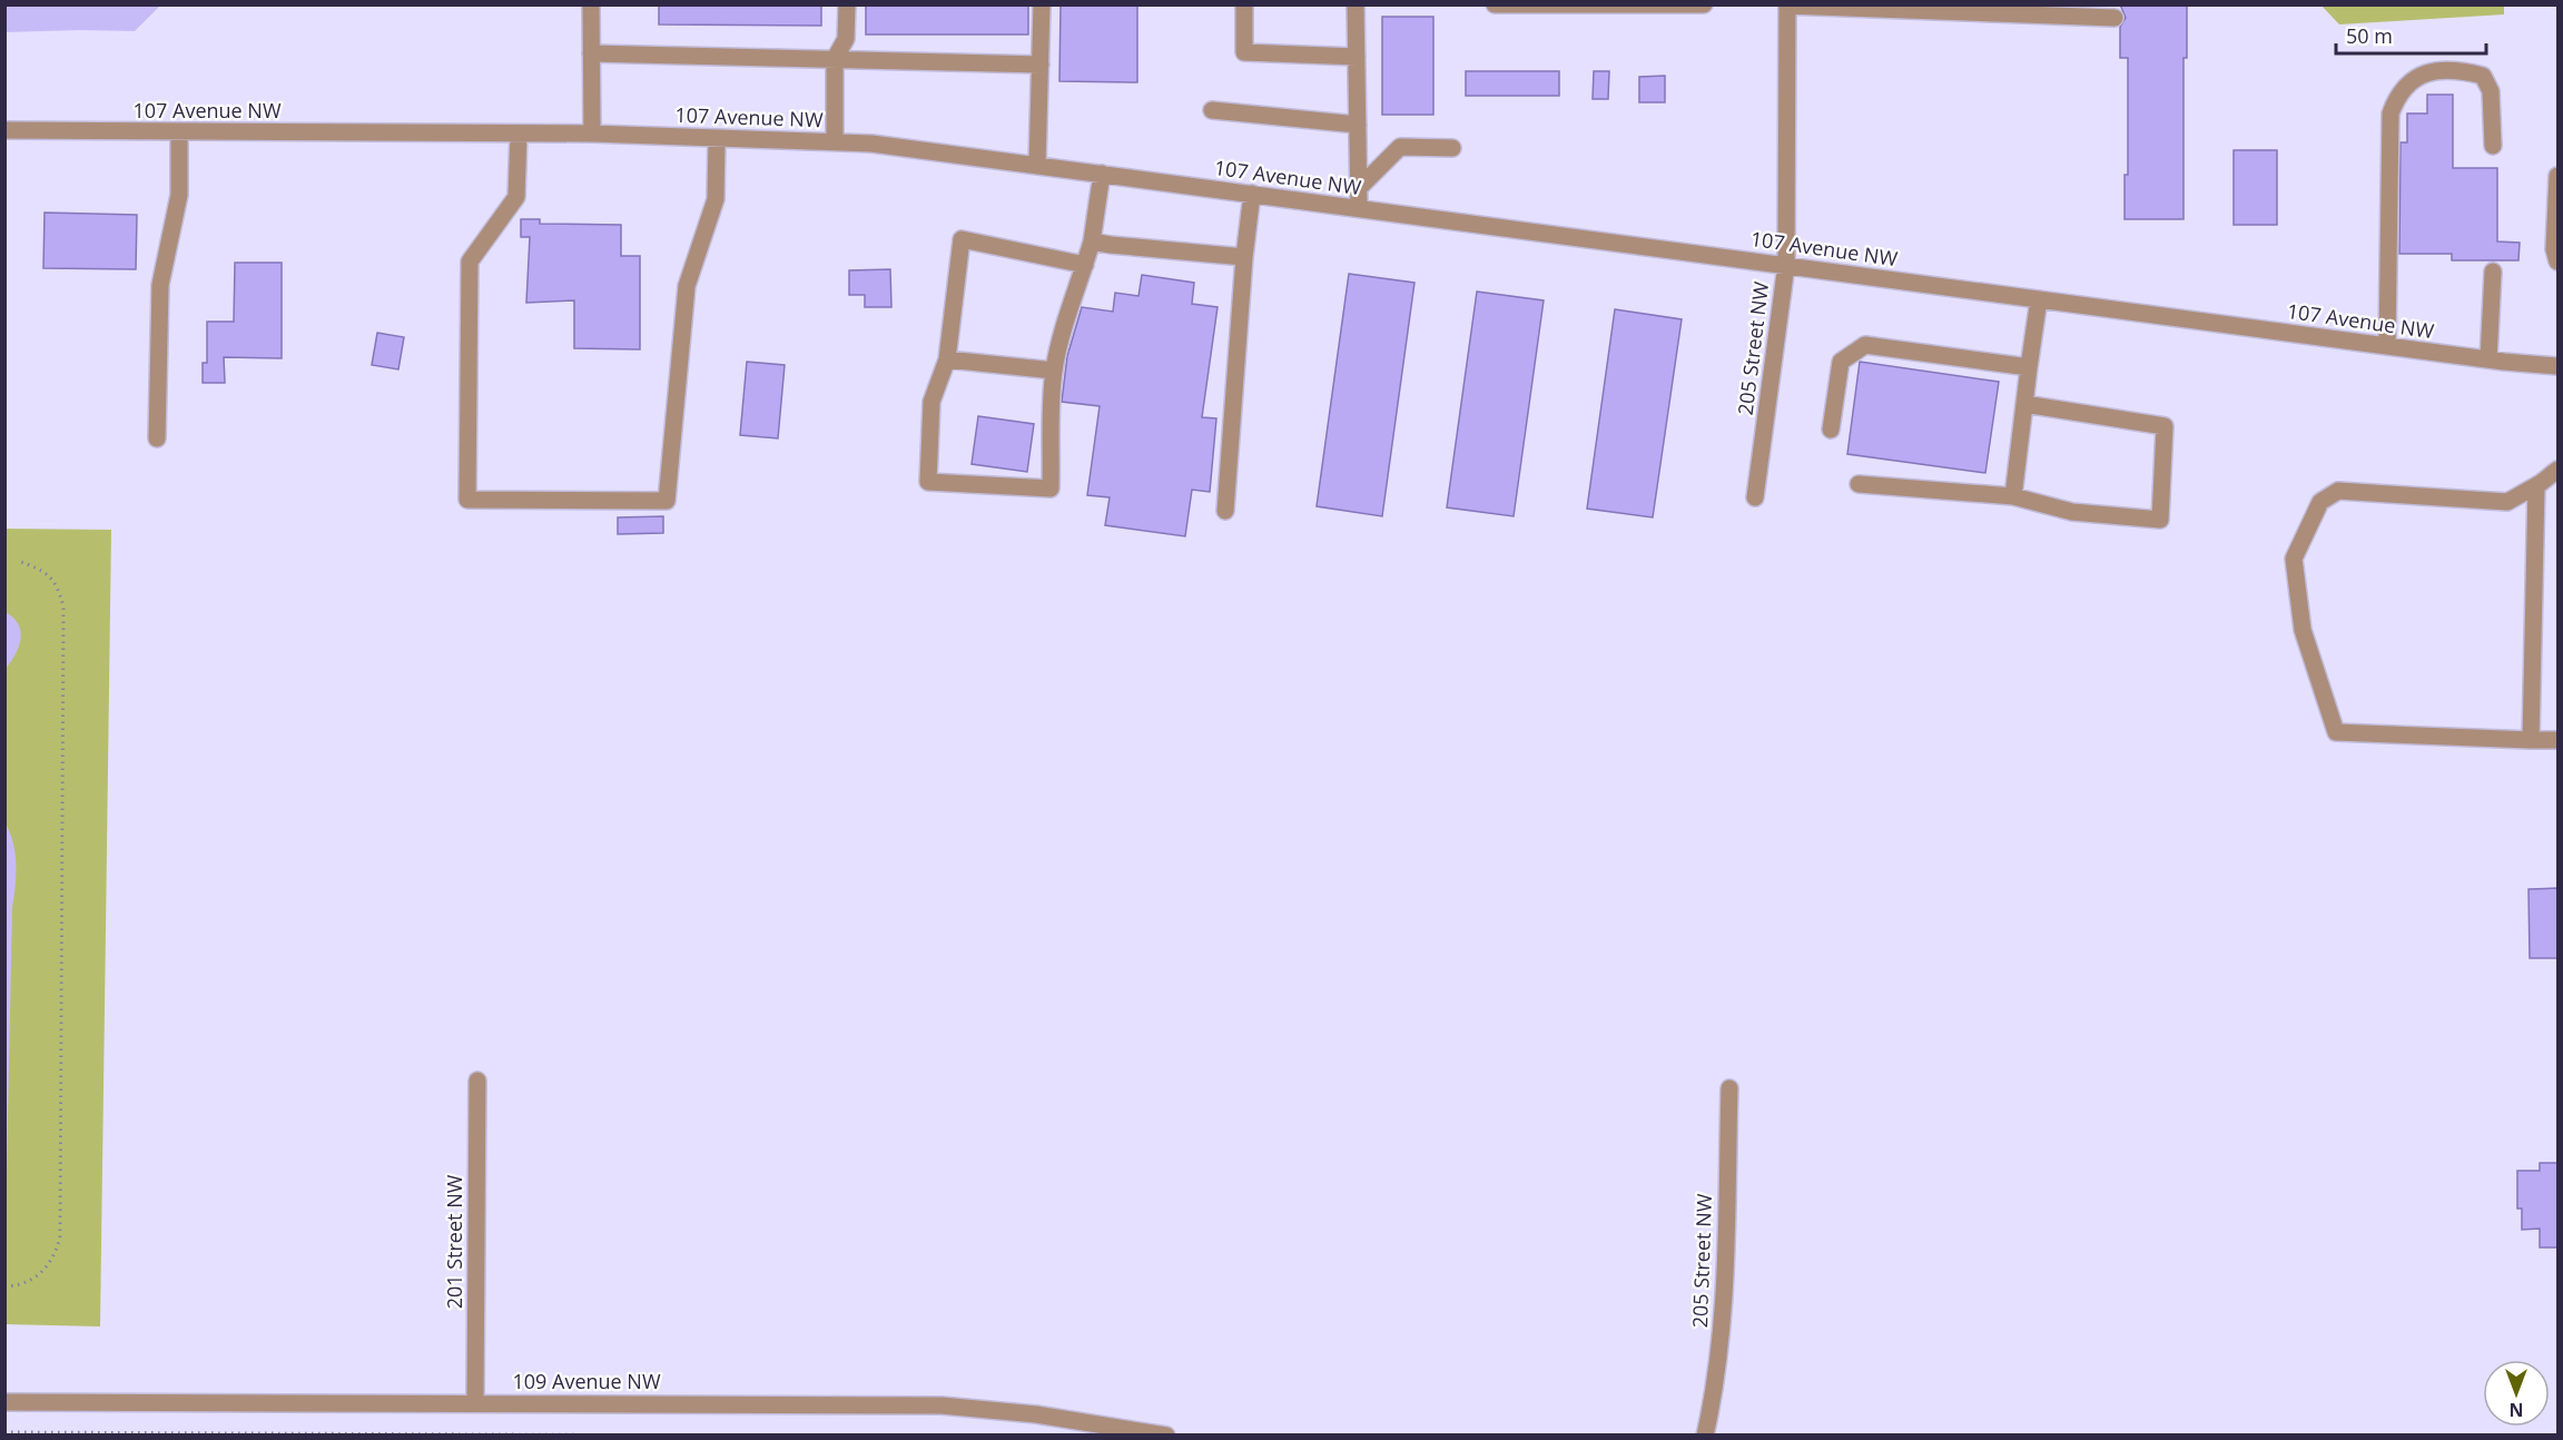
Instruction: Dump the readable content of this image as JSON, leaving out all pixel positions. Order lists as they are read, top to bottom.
{
  "streets": {
    "street": [
      "107 Avenue NW",
      "205 Street NW",
      "201 Street NW",
      "109 Avenue NW"
    ]
  },
  "crossings": [
    ["107 Avenue NW", "205 Street NW"],
    ["201 Street NW", "109 Avenue NW"]
  ],
  "scale_bar": "50 m",
  "north": "bottom"
}
